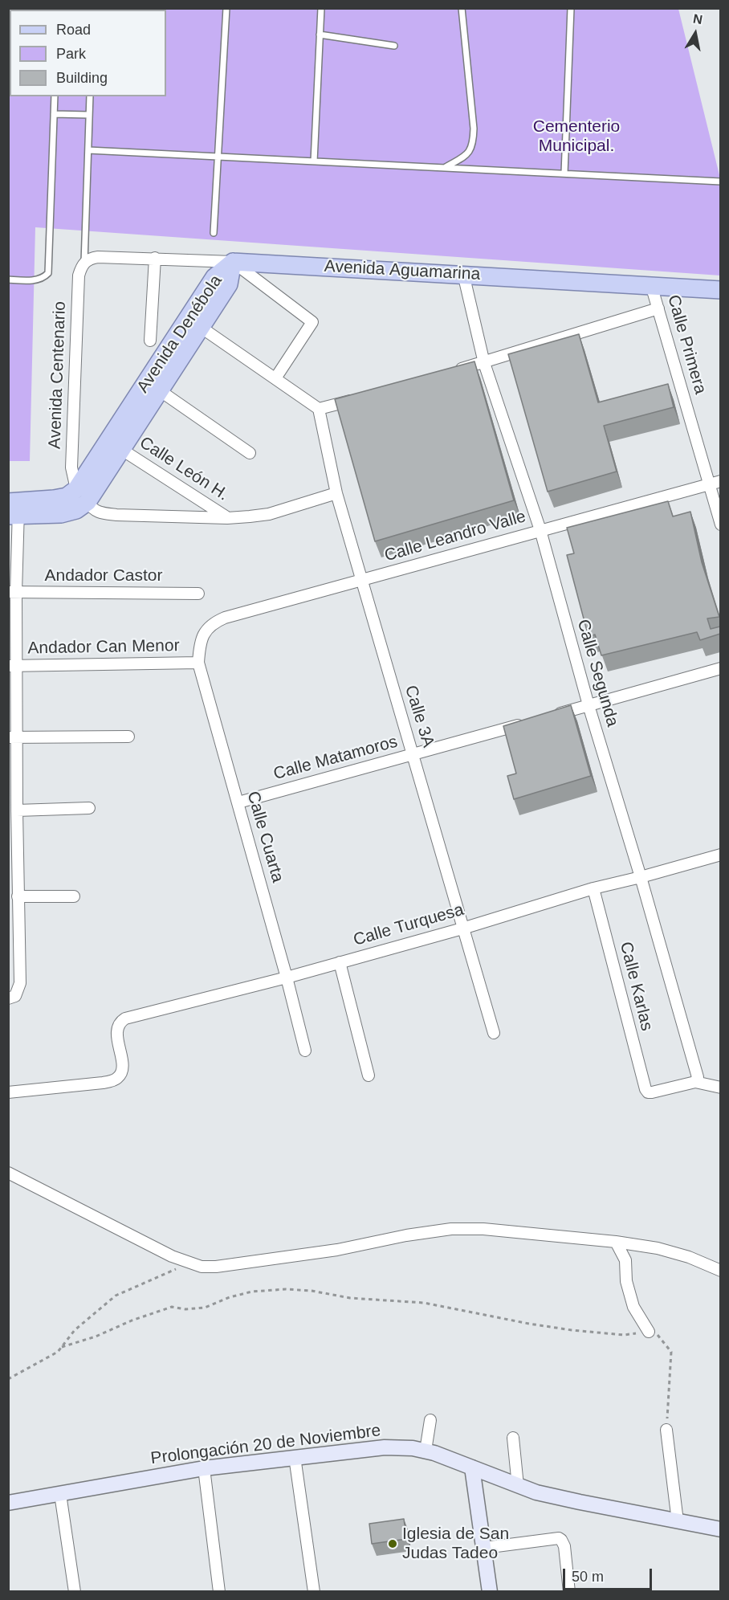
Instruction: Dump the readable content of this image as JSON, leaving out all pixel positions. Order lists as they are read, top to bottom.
{
  "streets": {
    "main road": ["Avenida Aguamarina", "Avenida Denébola", "Prolongación 20 de Noviembre"],
    "street": [
      "Calle Primera",
      "Avenida Centenario",
      "Calle León H.",
      "Calle Leandro Valle",
      "Andador Castor",
      "Andador Can Menor",
      "Calle Segunda",
      "Calle 3A",
      "Calle Matamoros",
      "Calle Cuarta",
      "Calle Turquesa",
      "Calle Karlas"
    ]
  },
  "crossings": [
    ["Avenida Aguamarina", "Avenida Denébola"],
    ["Avenida Aguamarina", "Calle Primera"],
    ["Avenida Aguamarina", "Avenida Centenario"],
    ["Avenida Aguamarina", "Calle Segunda"],
    ["Avenida Denébola", "Avenida Centenario"],
    ["Avenida Denébola", "Calle León H."],
    ["Calle Primera", "Calle Leandro Valle"],
    ["Calle Leandro Valle", "Calle Segunda"],
    ["Calle Leandro Valle", "Calle 3A"],
    ["Calle Leandro Valle", "Calle Cuarta"],
    ["Andador Can Menor", "Calle Cuarta"],
    ["Calle Segunda", "Calle Turquesa"],
    ["Calle Segunda", "Calle Karlas"],
    ["Calle 3A", "Calle Matamoros"],
    ["Calle 3A", "Calle Turquesa"],
    ["Calle Matamoros", "Calle Cuarta"],
    ["Calle Cuarta", "Calle Turquesa"],
    ["Calle Turquesa", "Calle Karlas"]
  ],
  "parks": ["Cementerio Municipal."],
  "places": ["Iglesia de San Judas Tadeo"],
  "legend": ["Road", "Park", "Building"],
  "scale_bar": "50 m",
  "north": "top"
}
